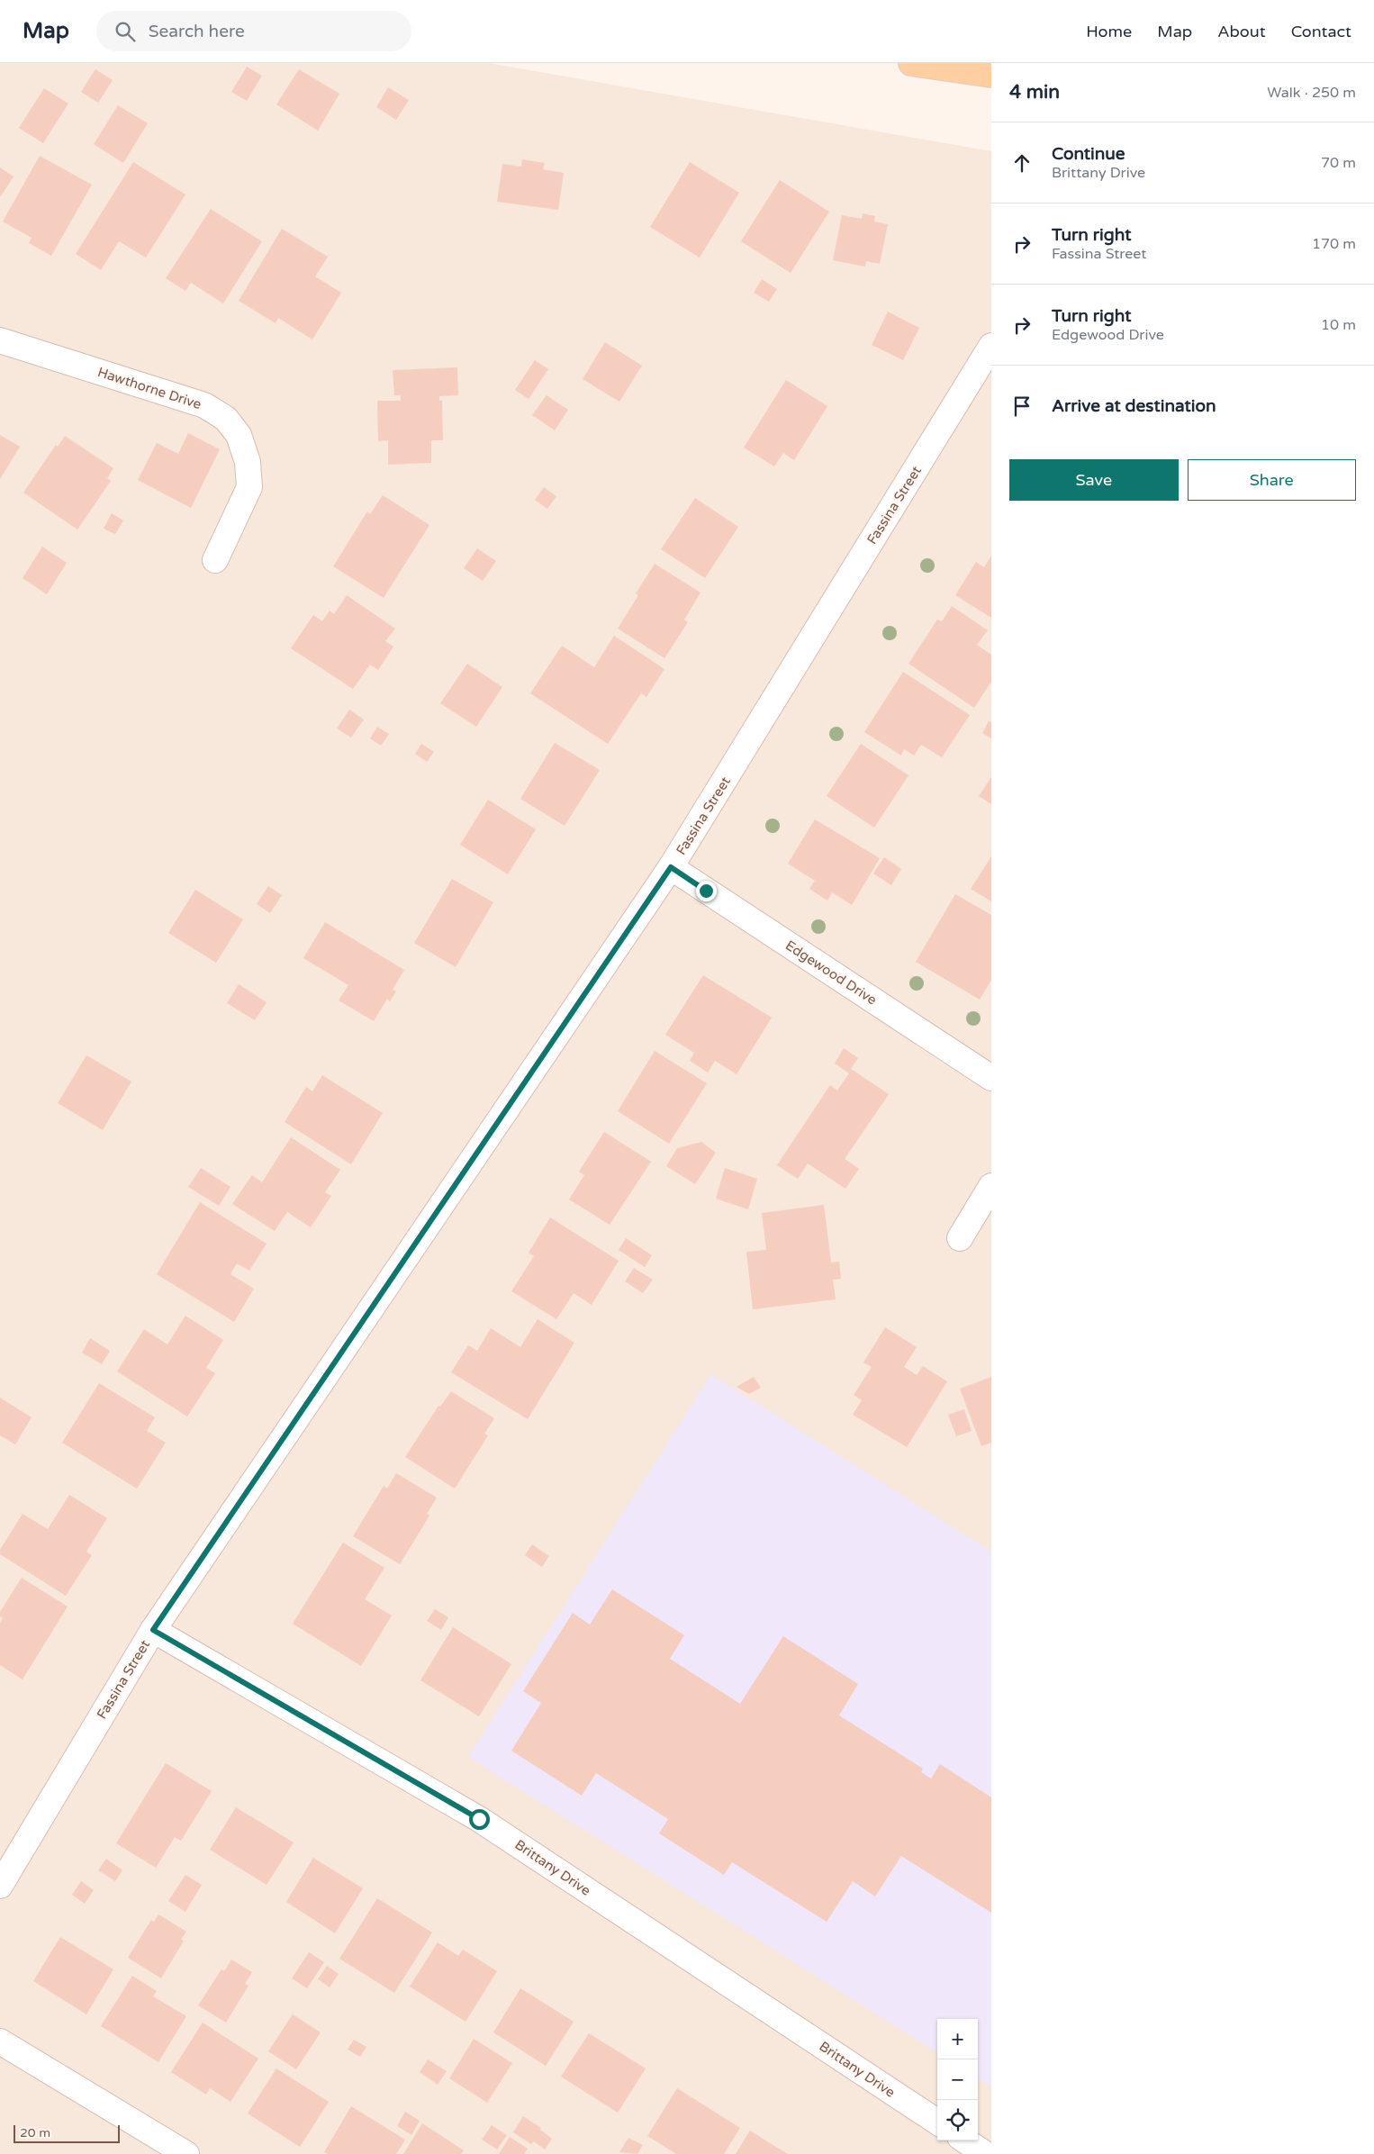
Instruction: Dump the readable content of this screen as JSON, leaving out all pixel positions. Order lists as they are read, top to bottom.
{
  "streets": {
    "street": [
      "Hawthorne Drive",
      "Fassina Street",
      "Edgewood Drive",
      "Brittany Drive"
    ]
  },
  "crossings": [
    ["Fassina Street", "Edgewood Drive"],
    ["Fassina Street", "Brittany Drive"]
  ],
  "scale_bar": "20 m",
  "page": {
    "header": "Map",
    "search": "Search here",
    "nav": [
      "Home",
      "Map",
      "About",
      "Contact"
    ],
    "heading": ["4 min", "Walk · 250 m"],
    "list": [
      ["Continue", "Brittany Drive", "70 m"],
      ["Turn right", "Fassina Street", "170 m"],
      ["Turn right", "Edgewood Drive", "10 m"],
      "Arrive at destination"
    ],
    "buttons": ["Save", "Share"],
    "map_buttons": ["+", "−"],
    "scale": "20 m"
  }
}
